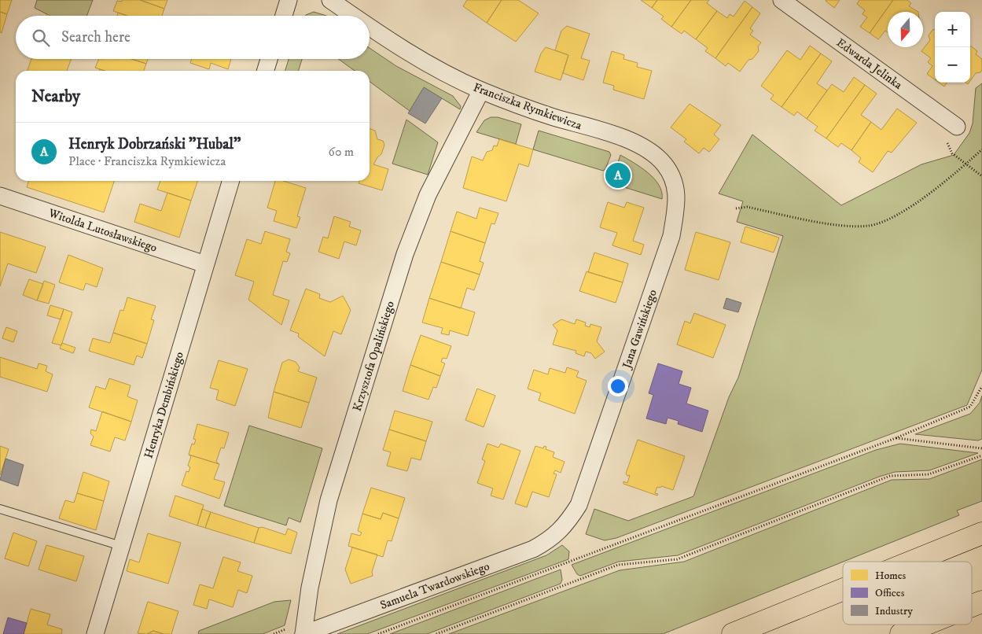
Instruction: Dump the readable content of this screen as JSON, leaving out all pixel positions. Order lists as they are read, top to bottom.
{
  "streets": {
    "street": [
      "Edwarda Jelinka",
      "Franciszka Rymkiewicza",
      "Witolda Lutosławskiego",
      "Jana Gawińskiego",
      "Krzysztofa Opalińskiego",
      "Henryka Dembińskiego",
      "Samuela Twardowskiego"
    ]
  },
  "crossings": [
    ["Franciszka Rymkiewicza", "Jana Gawińskiego"],
    ["Franciszka Rymkiewicza", "Krzysztofa Opalińskiego"],
    ["Witolda Lutosławskiego", "Henryka Dembińskiego"],
    ["Jana Gawińskiego", "Samuela Twardowskiego"],
    ["Krzysztofa Opalińskiego", "Samuela Twardowskiego"]
  ],
  "legend": ["Homes", "Offices", "Industry"],
  "north": "bottom",
  "page": {
    "map_buttons": ["+", "−"],
    "search": "Search here",
    "heading": "Nearby",
    "list": [
      {
        "mark": "A",
        "name": "Henryk Dobrzański \"Hubal\"",
        "note": "Place · Franciszka Rymkiewicza",
        "value": "60 m"
      }
    ],
    "pins": "A"
  }
}
